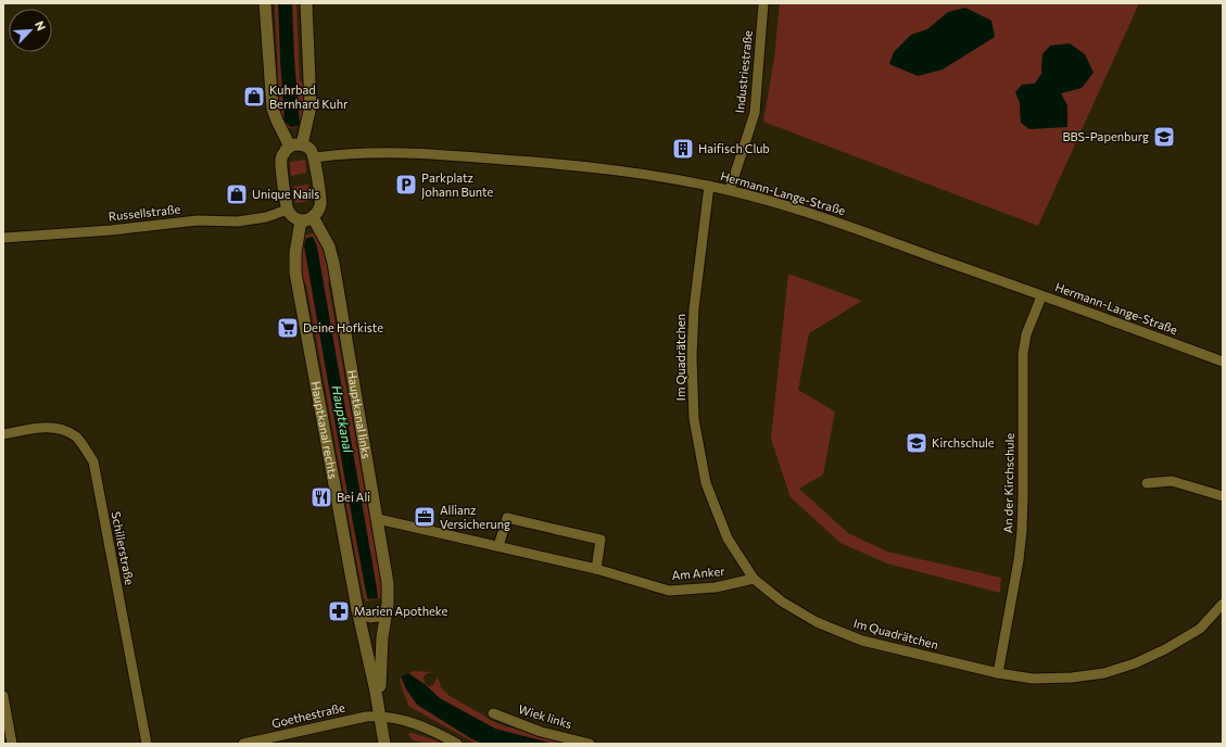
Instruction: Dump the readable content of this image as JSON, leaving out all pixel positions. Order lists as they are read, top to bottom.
{
  "streets": {
    "street": [
      "Industriestraße",
      "Hermann-Lange-Straße",
      "Russellstraße",
      "Im Quadrätchen",
      "Hauptkanal links",
      "Hauptkanal rechts",
      "An der Kirchschule",
      "Schillerstraße",
      "Am Anker",
      "Goethestraße",
      "Wiek links"
    ]
  },
  "crossings": [
    ["Industriestraße", "Hermann-Lange-Straße"],
    ["Hermann-Lange-Straße", "Im Quadrätchen"],
    ["Hermann-Lange-Straße", "Hauptkanal rechts"],
    ["Hermann-Lange-Straße", "An der Kirchschule"],
    ["Im Quadrätchen", "An der Kirchschule"],
    ["Im Quadrätchen", "Am Anker"],
    ["Hauptkanal links", "Hauptkanal rechts"],
    ["Hauptkanal links", "Am Anker"],
    ["Hauptkanal links", "Goethestraße"],
    ["Hauptkanal rechts", "Goethestraße"]
  ],
  "water": ["Hauptkanal"],
  "places": {
    "shop": ["Kuhrbad Bernhard Kuhr", "Unique Nails"],
    "school or university": ["BBS-Papenburg", "Kirchschule"],
    "building": ["Haifisch Club"],
    "parking": ["Parkplatz Johann Bunte"],
    "supermarket": ["Deine Hofkiste"],
    "restaurant": ["Bei Ali"],
    "office": ["Allianz Versicherung"],
    "pharmacy": ["Marien Apotheke"]
  },
  "north": "top right"
}
